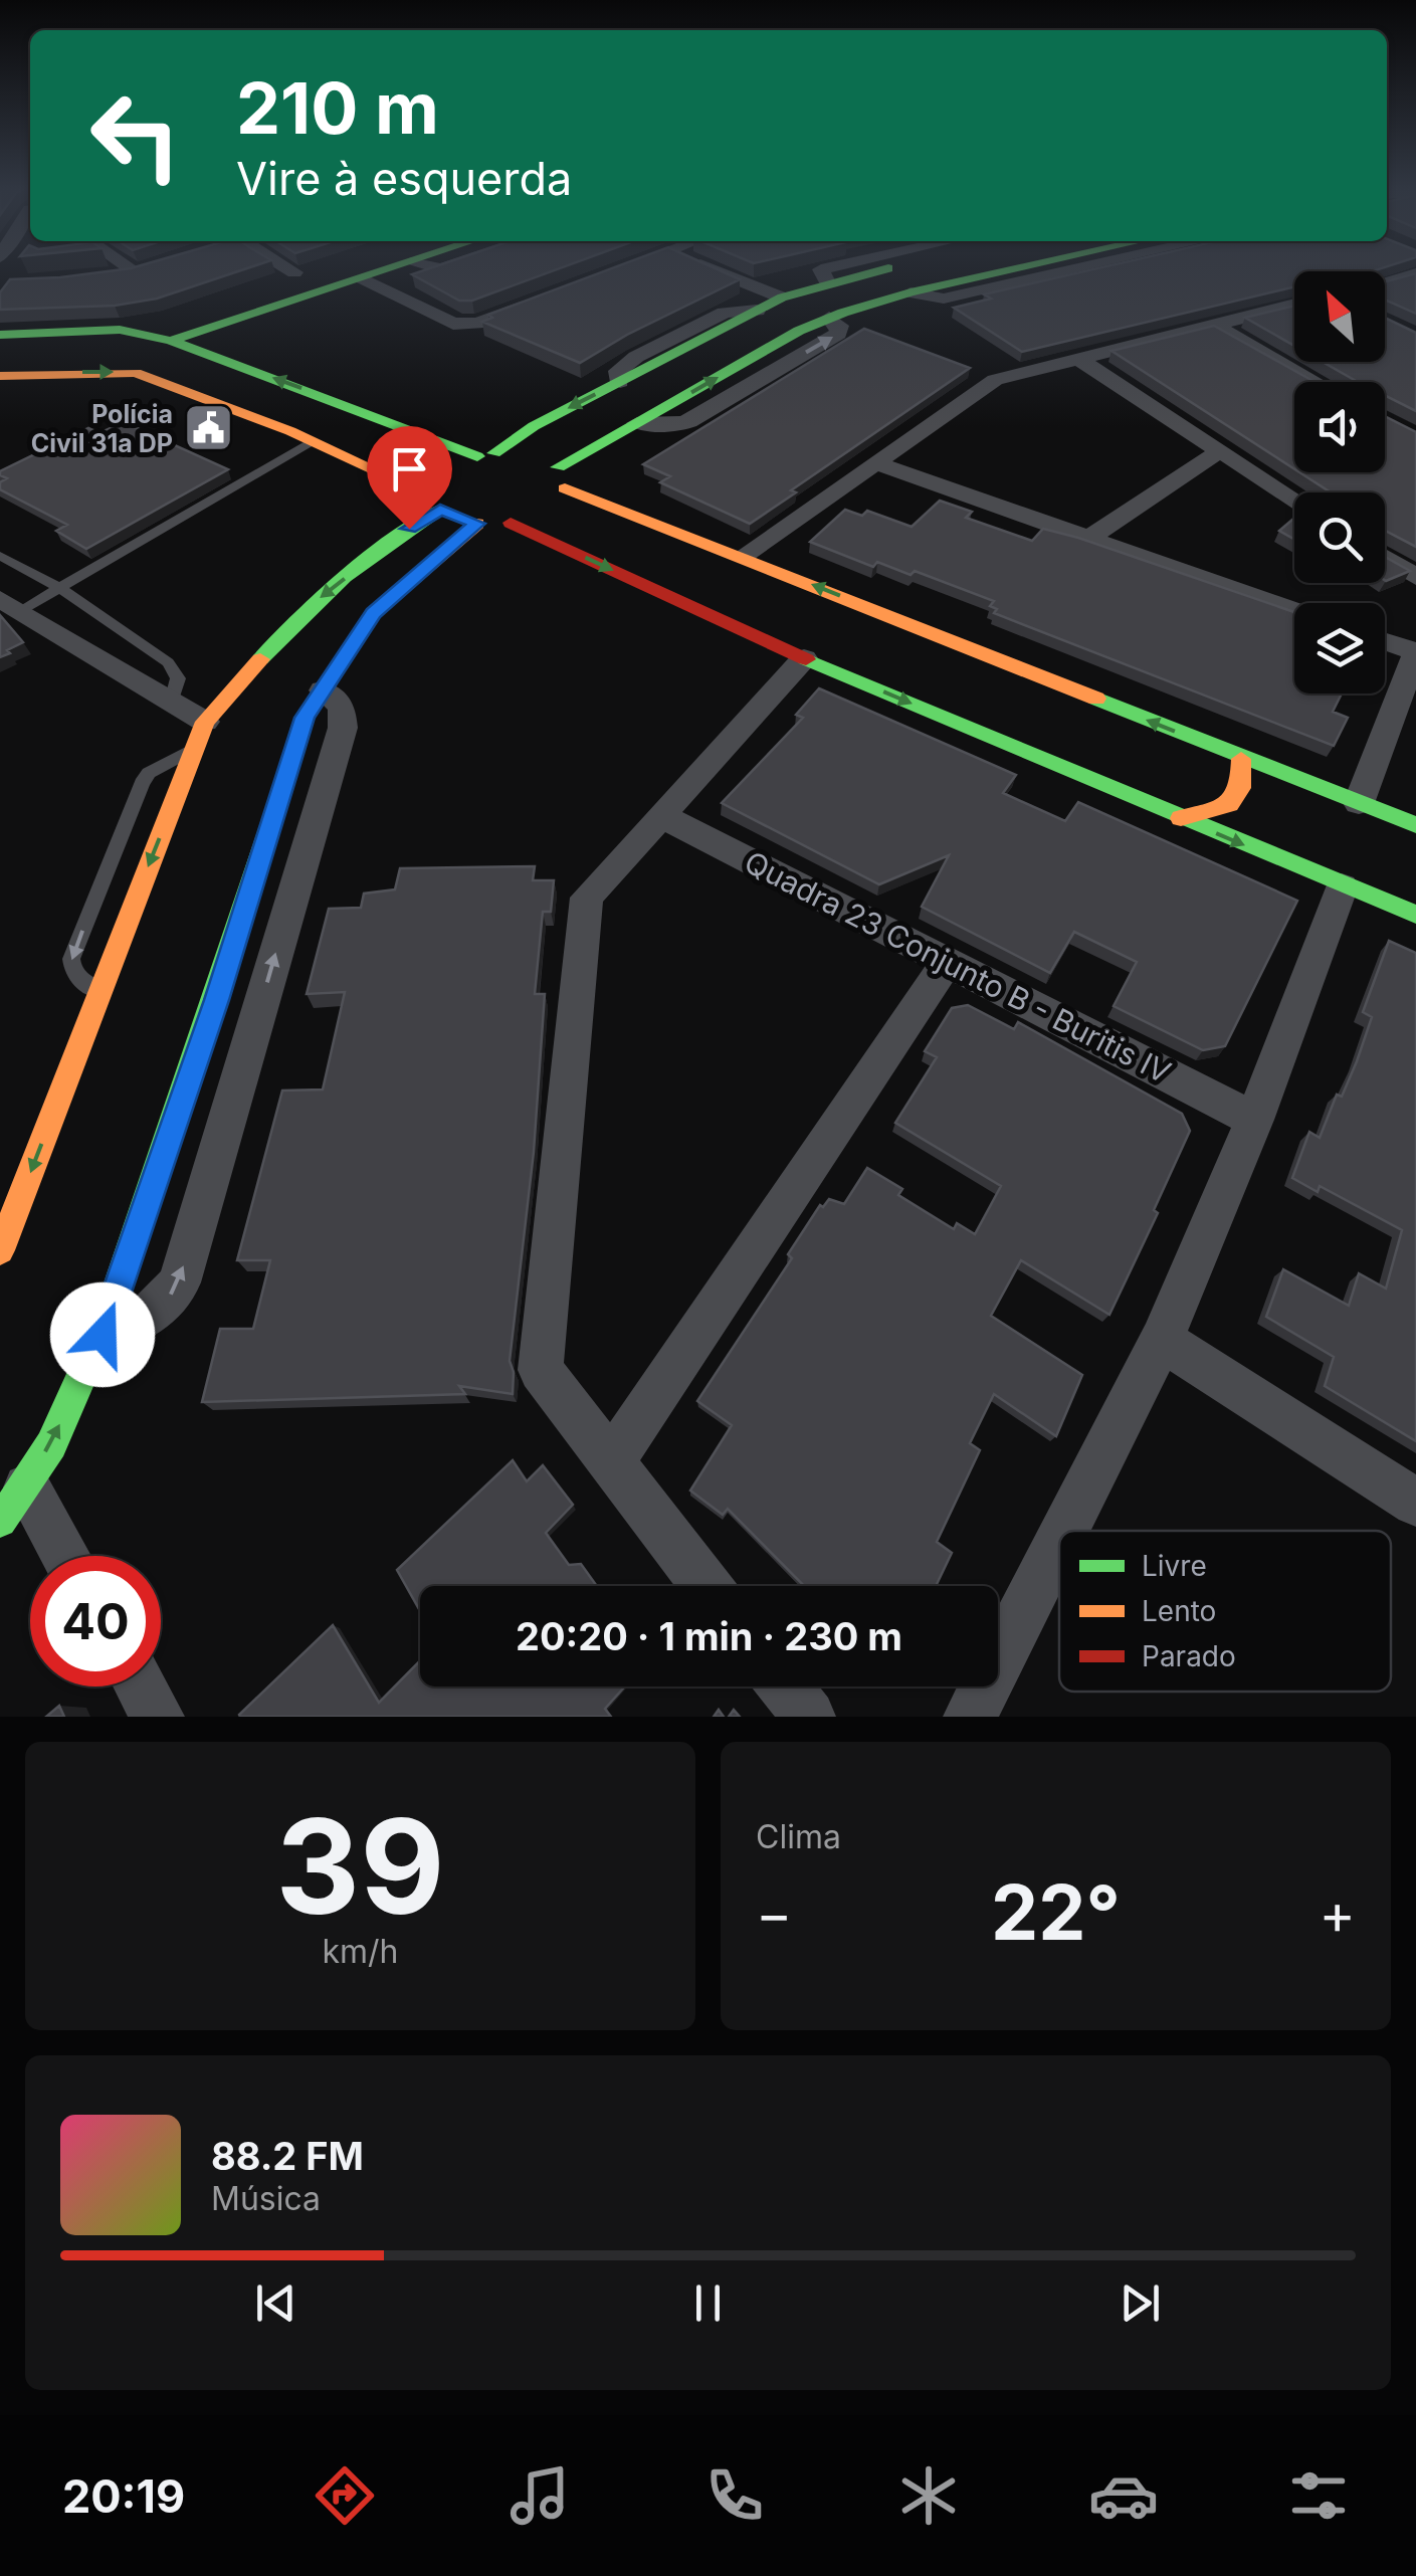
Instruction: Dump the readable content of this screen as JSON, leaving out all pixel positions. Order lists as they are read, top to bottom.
{
  "streets": {
    "street": ["Quadra 23 Conjunto B - Buritis IV"]
  },
  "places": {
    "public building": ["Polícia Civil 31a DP"]
  },
  "legend": ["Livre", "Lento", "Parado"],
  "north": "top left",
  "page": {
    "turn": ["210 m", "Vire à esquerda"],
    "limit": "40",
    "trip": "20:20 · 1 min · 230 m",
    "tile": [
      ["39", "km/h"],
      "Clima"
    ],
    "heat": ["−", "22°", "+"],
    "song": ["88.2 FM", "Música"],
    "tabs": "20:19"
  }
}
